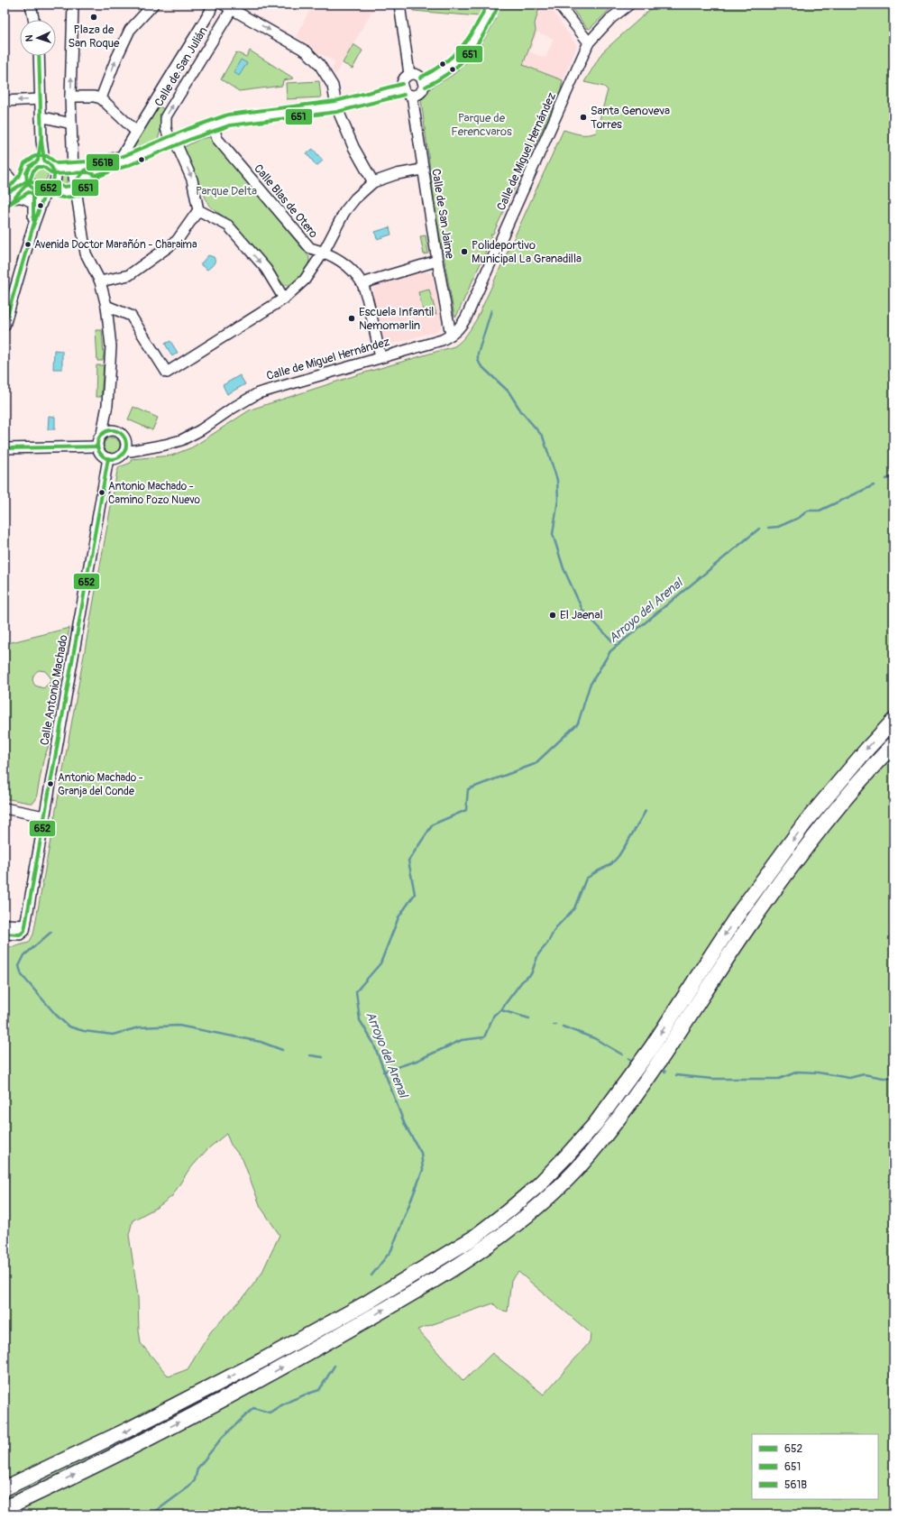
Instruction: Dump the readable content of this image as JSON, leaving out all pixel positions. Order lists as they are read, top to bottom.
{
  "streets": {
    "street": [
      "Calle de San Julián",
      "Calle de Miguel Hernández",
      "Calle Blas de Otero",
      "Calle de San Jaime",
      "Calle Antonio Machado"
    ]
  },
  "crossings": [
    ["Calle de Miguel Hernández", "Calle Blas de Otero"],
    ["Calle de Miguel Hernández", "Calle de San Jaime"],
    ["Calle de Miguel Hernández", "Calle Antonio Machado"]
  ],
  "water": ["Arroyo del Arenal"],
  "parks": ["Parque de Ferencvaros", "Parque Delta"],
  "places": [
    "Plaza de San Roque",
    "Santa Genoveva Torres",
    "Avenida Doctor Marañón - Charaima",
    "Polideportivo Municipal La Granadilla",
    "Escuela Infantil Nemomarlin",
    "Antonio Machado - Camino Pozo Nuevo",
    "El Jaenal",
    "Antonio Machado - Granja del Conde"
  ],
  "lines": ["transit line 561B", "transit line 651", "transit line 652"],
  "legend": ["652", "651", "561B"],
  "north": "left"
}
